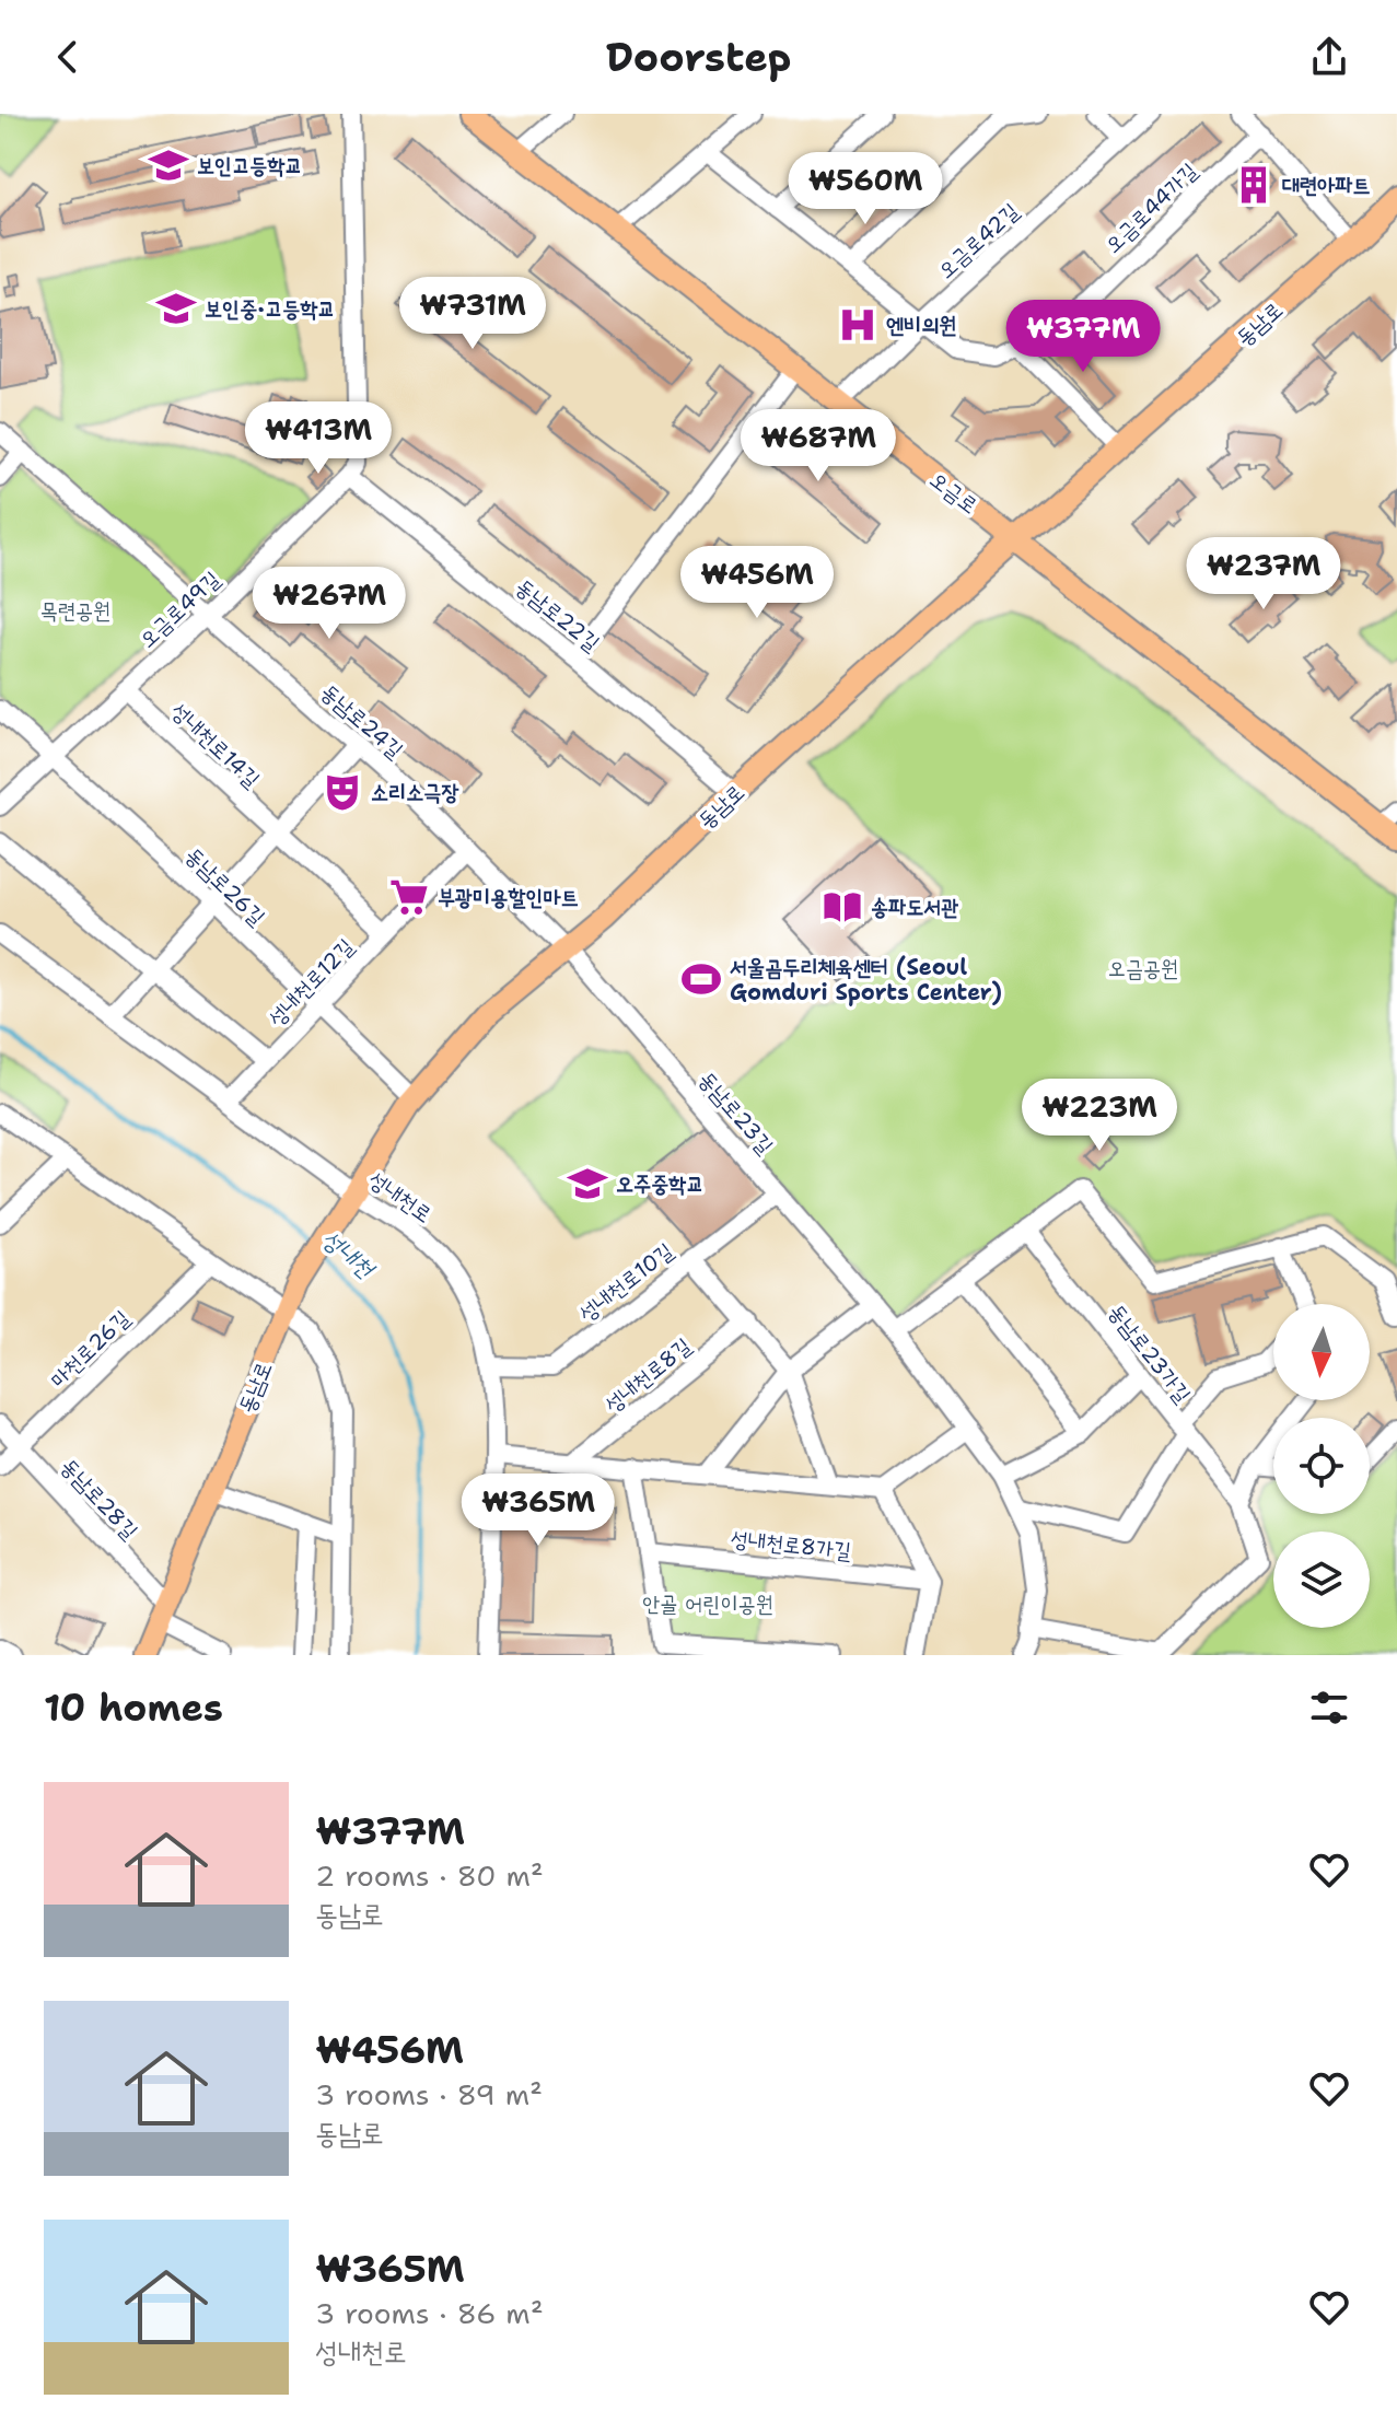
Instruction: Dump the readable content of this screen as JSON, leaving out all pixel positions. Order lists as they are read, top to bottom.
{
  "streets": {
    "main road": ["동남로", "오금로"],
    "street": [
      "오금로44가길",
      "오금로42길",
      "오금로49길",
      "동남로22길",
      "동남로24길",
      "성내천로14길",
      "동남로26길",
      "성내천로12길",
      "동남로23길",
      "성내천로",
      "성내천로10길",
      "마천로26길",
      "동남로23가길",
      "성내천로8길",
      "동남로28길",
      "성내천로8가길"
    ]
  },
  "crossings": [
    ["오금로44가길", "오금로42길"],
    ["오금로42길", "오금로"],
    ["동남로", "오금로"],
    ["동남로", "동남로22길"],
    ["동남로", "동남로24길"],
    ["동남로", "동남로26길"],
    ["동남로", "동남로23길"],
    ["동남로", "성내천로"],
    ["동남로", "동남로28길"],
    ["오금로49길", "동남로22길"],
    ["오금로49길", "동남로24길"],
    ["오금로49길", "성내천로14길"],
    ["오금로49길", "동남로26길"],
    ["동남로24길", "성내천로12길"],
    ["동남로24길", "동남로23길"],
    ["동남로26길", "성내천로12길"],
    ["성내천로12길", "성내천로"],
    ["동남로23길", "성내천로10길"],
    ["동남로23길", "동남로23가길"],
    ["성내천로", "성내천로10길"],
    ["마천로26길", "동남로28길"]
  ],
  "water": ["성내천"],
  "parks": ["목련공원", "오금공원", "안골 어린이공원"],
  "places": {
    "school or university": ["보인고등학교", "보인중·고등학교", "오주중학교"],
    "building": ["대련아파트"],
    "hospital": ["엔비의원"],
    "theatre": ["소리소극장"],
    "supermarket": ["부광미용할인마트"],
    "library": ["송파도서관"],
    "sports": ["서울곰두리체육센터 (Seoul Gomduri Sports Center)"]
  },
  "north": "bottom",
  "page": {
    "header": "Doorstep",
    "price": [
      "₩560M",
      "₩731M",
      "₩377M",
      "₩413M",
      "₩687M",
      "₩237M",
      "₩456M",
      "₩267M",
      "₩223M",
      "₩365M"
    ],
    "heading": "10 homes",
    "list": [
      {
        "name": "₩377M",
        "note": "2 rooms · 80 m² · 동남로"
      },
      {
        "name": "₩456M",
        "note": "3 rooms · 89 m² · 동남로"
      },
      {
        "name": "₩365M",
        "note": "3 rooms · 86 m² · 성내천로"
      }
    ]
  }
}
